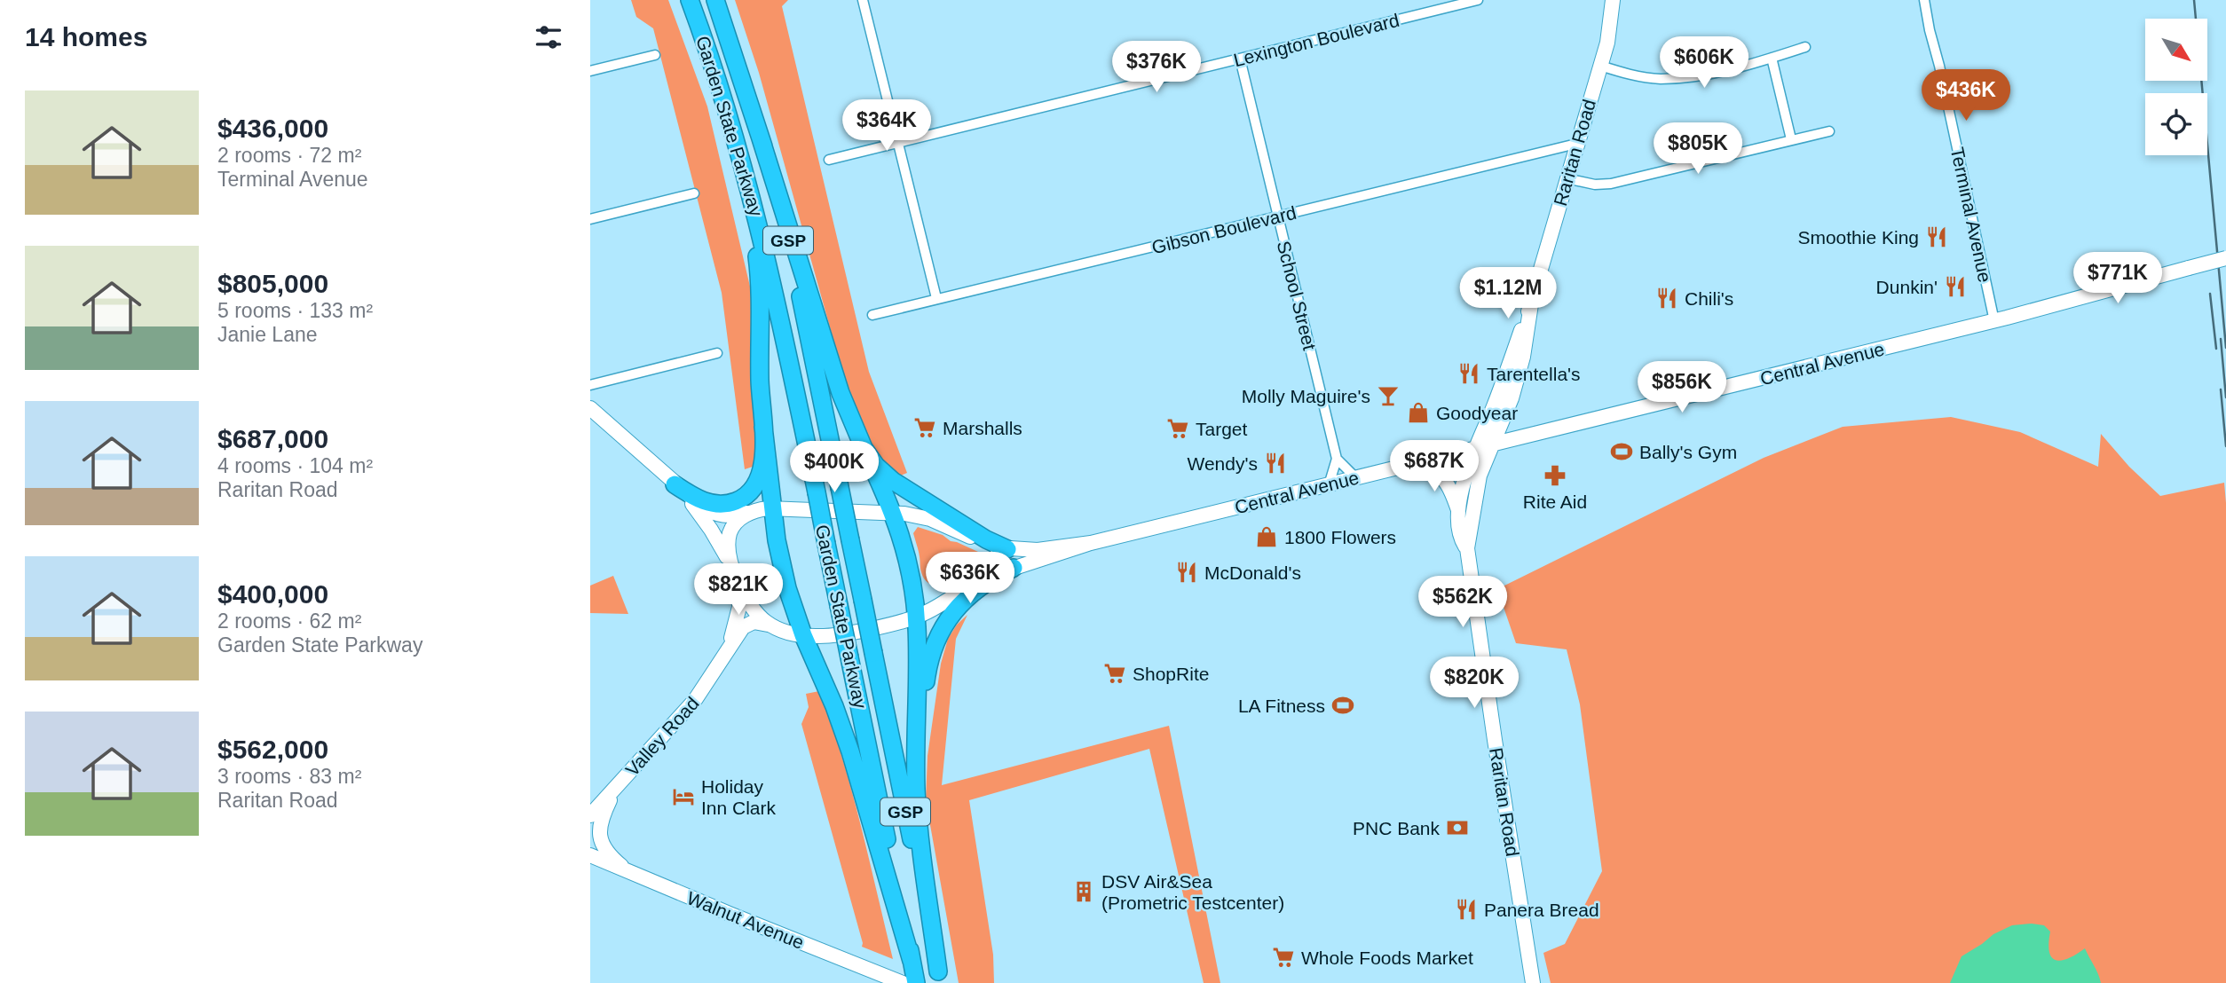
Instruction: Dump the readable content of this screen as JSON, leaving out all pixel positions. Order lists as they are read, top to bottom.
{
  "streets": {
    "highway": ["Garden State Parkway", "GSP"],
    "main road": [
      "Raritan Road",
      "Central Avenue",
      "Valley Road",
      "Walnut Avenue"
    ],
    "street": [
      "Lexington Boulevard",
      "Terminal Avenue",
      "Gibson Boulevard",
      "School Street"
    ]
  },
  "crossings": [
    ["Lexington Boulevard", "School Street"],
    ["Raritan Road", "Gibson Boulevard"],
    ["Raritan Road", "Central Avenue"],
    ["Terminal Avenue", "Central Avenue"],
    ["Gibson Boulevard", "School Street"],
    ["Central Avenue", "Valley Road"]
  ],
  "places": {
    "restaurant": [
      "Smoothie King",
      "Dunkin'",
      "Chili's",
      "Tarentella's",
      "Wendy's",
      "McDonald's",
      "Panera Bread"
    ],
    "bar": ["Molly Maguire's"],
    "shop": ["Goodyear", "1800 Flowers"],
    "supermarket": [
      "Marshalls",
      "Target",
      "ShopRite",
      "Whole Foods Market"
    ],
    "sports": ["Bally's Gym", "LA Fitness"],
    "pharmacy": ["Rite Aid"],
    "hotel": ["Holiday Inn Clark"],
    "bank": ["PNC Bank"],
    "building": ["DSV Air&Sea (Prometric Testcenter)"]
  },
  "north": "bottom right",
  "page": {
    "heading": "14 homes",
    "price": [
      "$606K",
      "$376K",
      "$436K",
      "$364K",
      "$805K",
      "$771K",
      "$1.12M",
      "$856K",
      "$687K",
      "$400K",
      "$636K",
      "$821K",
      "$562K",
      "$820K"
    ],
    "list": [
      {
        "name": "$436,000",
        "note": "2 rooms · 72 m² · Terminal Avenue"
      },
      {
        "name": "$805,000",
        "note": "5 rooms · 133 m² · Janie Lane"
      },
      {
        "name": "$687,000",
        "note": "4 rooms · 104 m² · Raritan Road"
      },
      {
        "name": "$400,000",
        "note": "2 rooms · 62 m² · Garden State Parkway"
      },
      {
        "name": "$562,000",
        "note": "3 rooms · 83 m² · Raritan Road"
      }
    ]
  }
}
